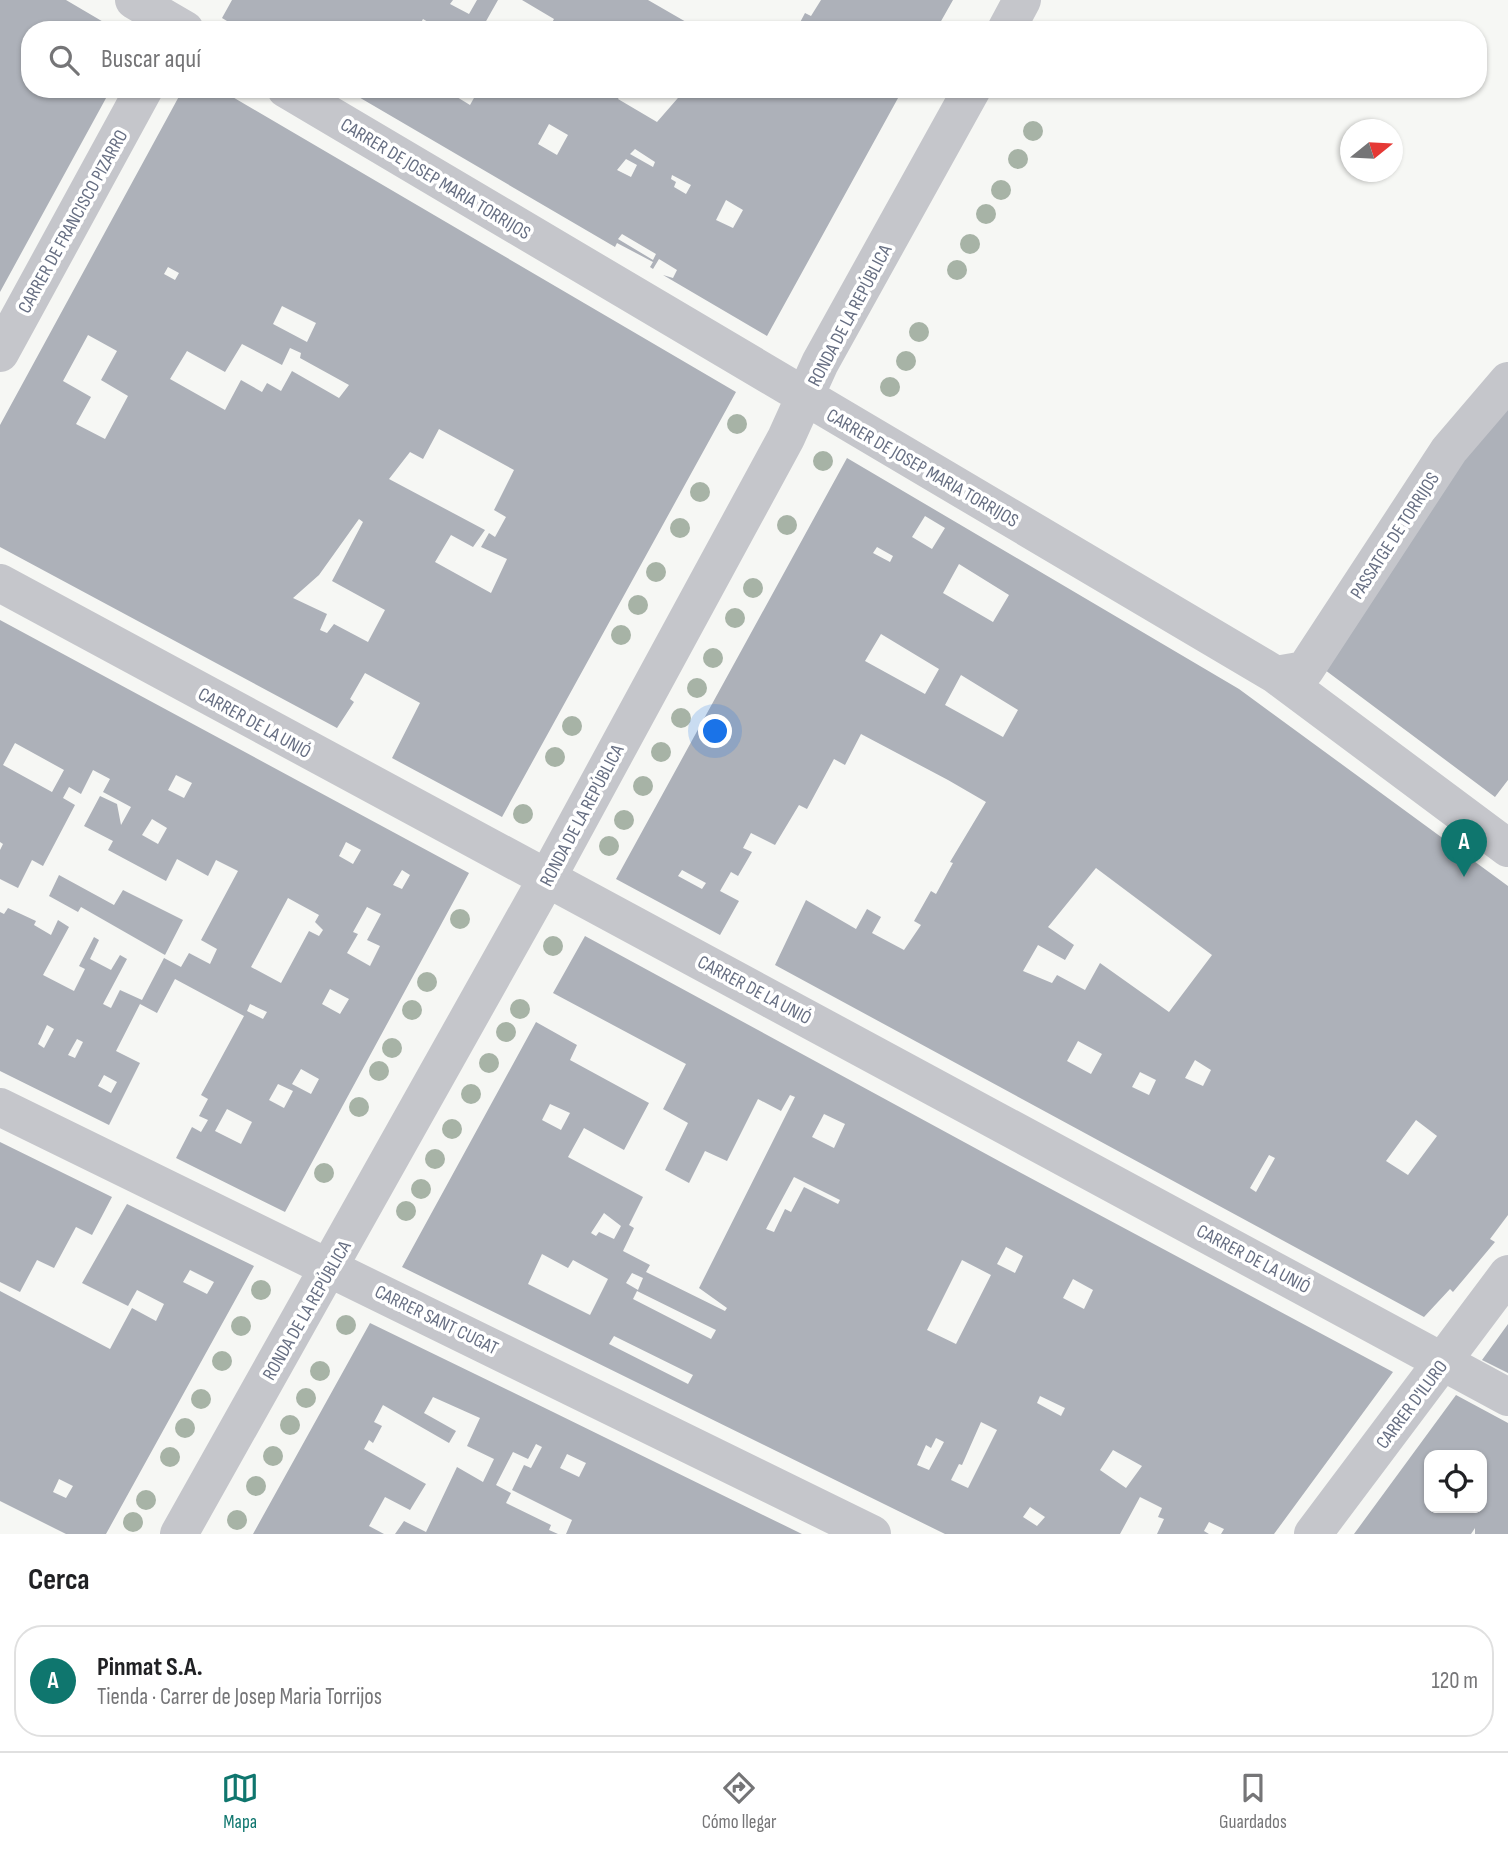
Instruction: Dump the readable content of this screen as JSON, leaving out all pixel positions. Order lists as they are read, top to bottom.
{
  "streets": {
    "street": [
      "CARRER DE JOSEP MARIA TORRIJOS",
      "CARRER DE FRANCISCO PIZARRO",
      "RONDA DE LA REPÚBLICA",
      "PASSATGE DE TORRIJOS",
      "CARRER DE LA UNIÓ",
      "CARRER SANT CUGAT",
      "CARRER D'ILURO"
    ]
  },
  "crossings": [
    ["CARRER DE JOSEP MARIA TORRIJOS", "RONDA DE LA REPÚBLICA"],
    ["CARRER DE JOSEP MARIA TORRIJOS", "PASSATGE DE TORRIJOS"],
    ["RONDA DE LA REPÚBLICA", "CARRER DE LA UNIÓ"],
    ["RONDA DE LA REPÚBLICA", "CARRER SANT CUGAT"],
    ["CARRER DE LA UNIÓ", "CARRER D'ILURO"]
  ],
  "north": "right",
  "page": {
    "search": "Buscar aquí",
    "pins": "A",
    "heading": "Cerca",
    "list": [
      {
        "mark": "A",
        "name": "Pinmat S.A.",
        "note": "Tienda · Carrer de Josep Maria Torrijos",
        "value": "120 m"
      }
    ],
    "nav": ["Mapa", "Cómo llegar", "Guardados"]
  }
}
